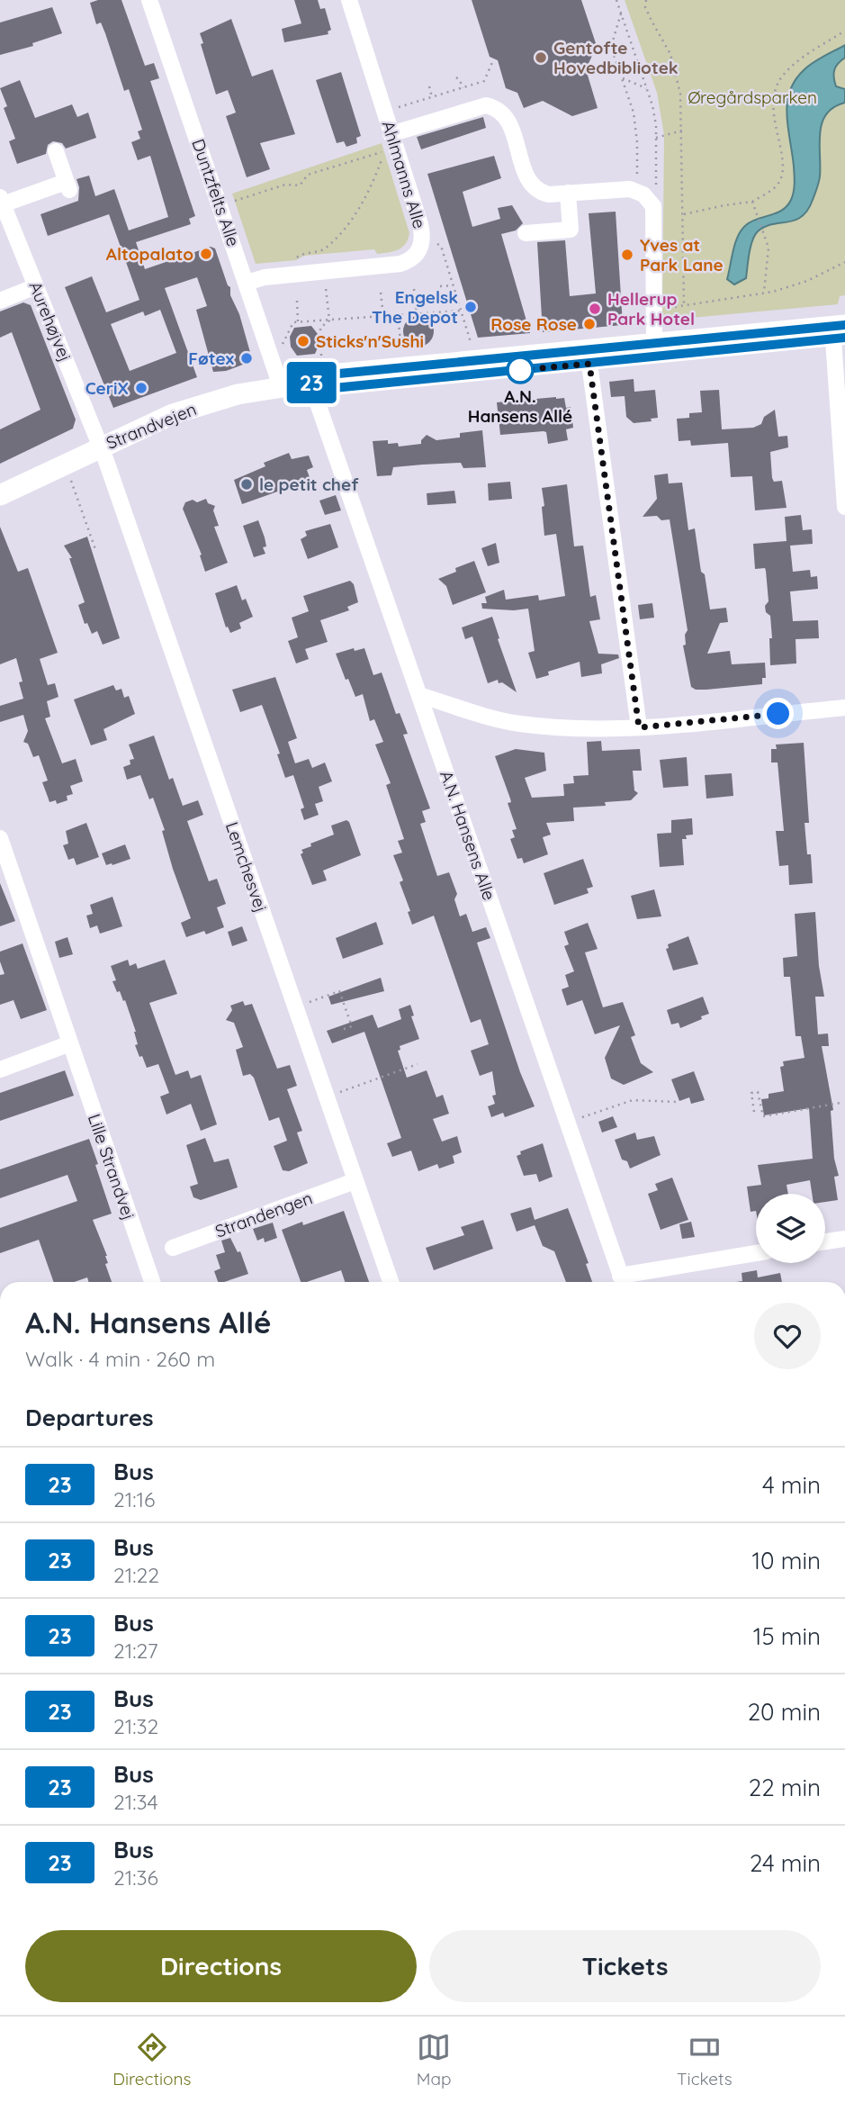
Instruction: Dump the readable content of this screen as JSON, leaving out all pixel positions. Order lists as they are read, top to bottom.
{
  "streets": {
    "main road": ["Strandvejen"],
    "street": [
      "Ahlmanns Alle",
      "Duntzfelts Alle",
      "Aurehøjvej",
      "A.N. Hansens Alle",
      "Lemchesvej",
      "Lille Strandvej",
      "Strandengen"
    ]
  },
  "crossings": [
    ["Ahlmanns Alle", "Duntzfelts Alle"],
    ["Duntzfelts Alle", "Strandvejen"],
    ["Aurehøjvej", "Strandvejen"],
    ["Aurehøjvej", "Lemchesvej"],
    ["Strandvejen", "A.N. Hansens Alle"],
    ["Strandvejen", "Lemchesvej"],
    ["Lemchesvej", "Strandengen"]
  ],
  "parks": ["Øregårdsparken"],
  "places": [
    "Gentofte Hovedbibliotek",
    "Altopalato",
    "Yves at Park Lane",
    "Engelsk The Depot",
    "Hellerup Park Hotel",
    "Rose Rose",
    "Sticks'n'Sushi",
    "Føtex",
    "A.N. Hansens Allé",
    "CeriX",
    "le petit chef"
  ],
  "lines": ["bus line 23"],
  "page": {
    "on_map": "23",
    "heading": [
      ["A.N. Hansens Allé", "Walk · 4 min · 260 m"],
      "Departures"
    ],
    "list": [
      {
        "mark": "23",
        "name": "Bus",
        "note": "21:16",
        "value": "4 min"
      },
      {
        "mark": "23",
        "name": "Bus",
        "note": "21:22",
        "value": "10 min"
      },
      {
        "mark": "23",
        "name": "Bus",
        "note": "21:27",
        "value": "15 min"
      },
      {
        "mark": "23",
        "name": "Bus",
        "note": "21:32",
        "value": "20 min"
      },
      {
        "mark": "23",
        "name": "Bus",
        "note": "21:34",
        "value": "22 min"
      },
      {
        "mark": "23",
        "name": "Bus",
        "note": "21:36",
        "value": "24 min"
      }
    ],
    "buttons": ["Directions", "Tickets"],
    "tabs": ["Directions", "Map", "Tickets"]
  }
}
